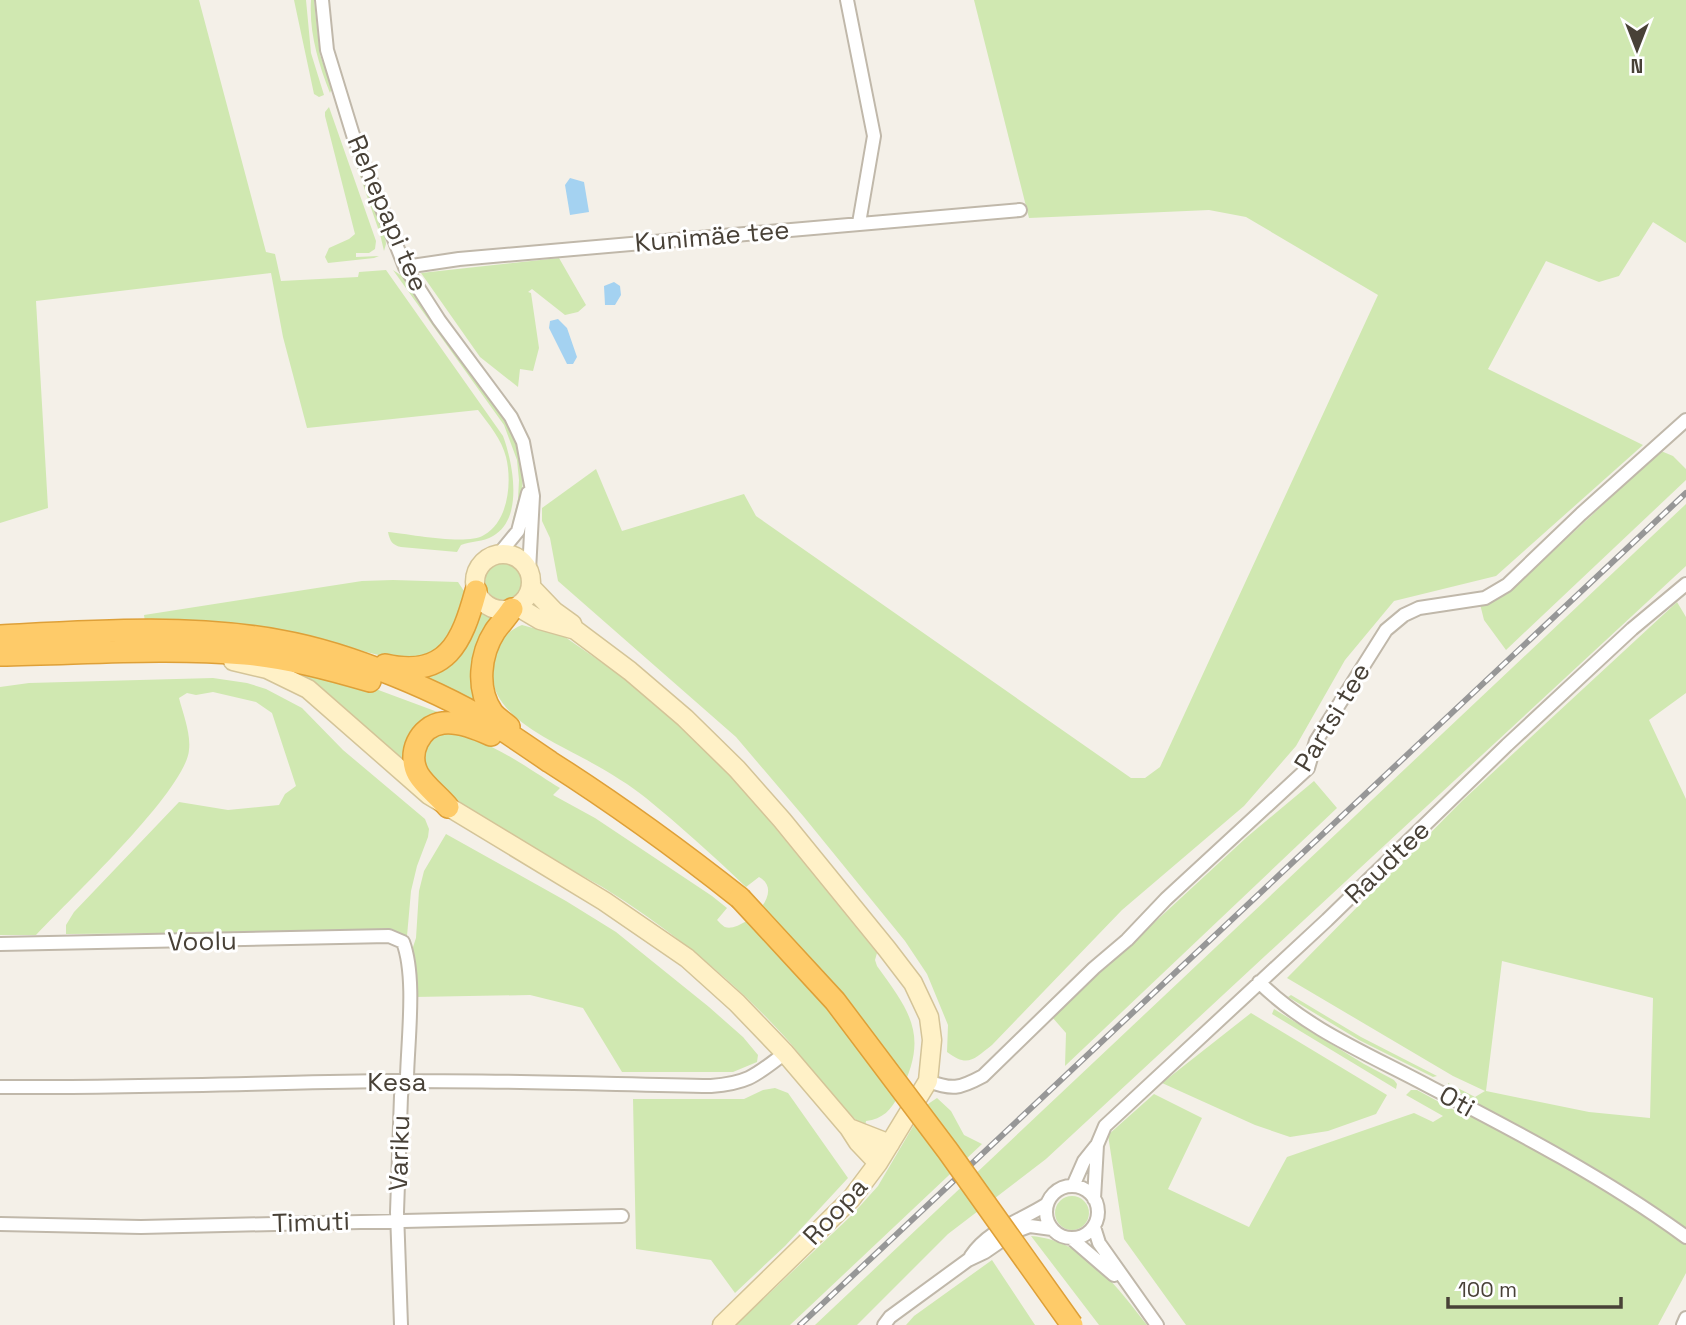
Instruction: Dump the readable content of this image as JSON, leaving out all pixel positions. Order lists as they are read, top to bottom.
{
  "streets": {
    "street": [
      "Rehepapi tee",
      "Kunimäe tee",
      "Partsi tee",
      "Raudtee",
      "Voolu",
      "Kesa",
      "Oti",
      "Variku",
      "Roopa",
      "Timuti"
    ]
  },
  "crossings": [
    ["Rehepapi tee", "Kunimäe tee"],
    ["Partsi tee", "Roopa"],
    ["Raudtee", "Oti"],
    ["Voolu", "Variku"],
    ["Kesa", "Variku"],
    ["Variku", "Timuti"]
  ],
  "scale_bar": "100 m",
  "north": "bottom"
}
